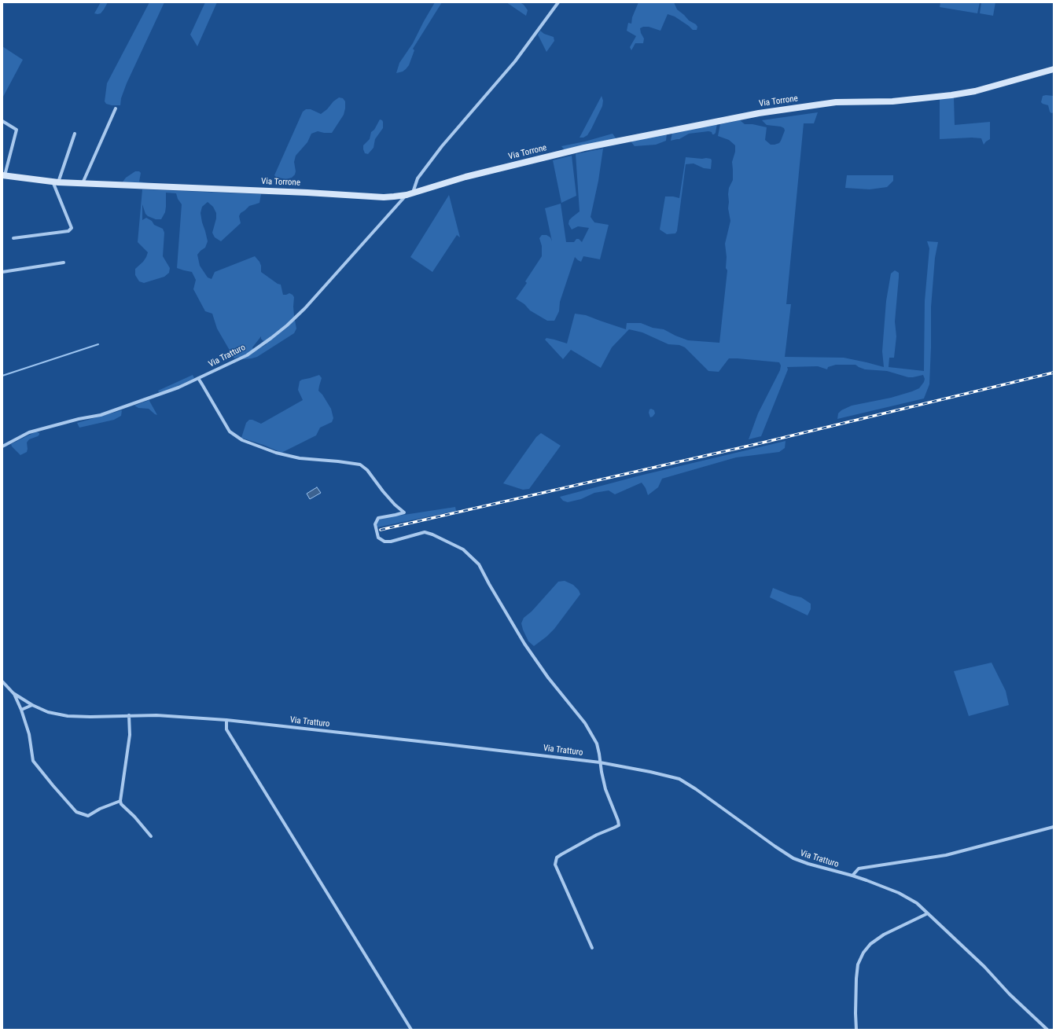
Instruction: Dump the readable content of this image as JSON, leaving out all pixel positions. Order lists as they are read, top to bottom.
{
  "streets": {
    "main road": ["Via Torrone"],
    "street": ["Via Tratturo"]
  },
  "crossings": [
    ["Via Torrone", "Via Tratturo"]
  ]
}
